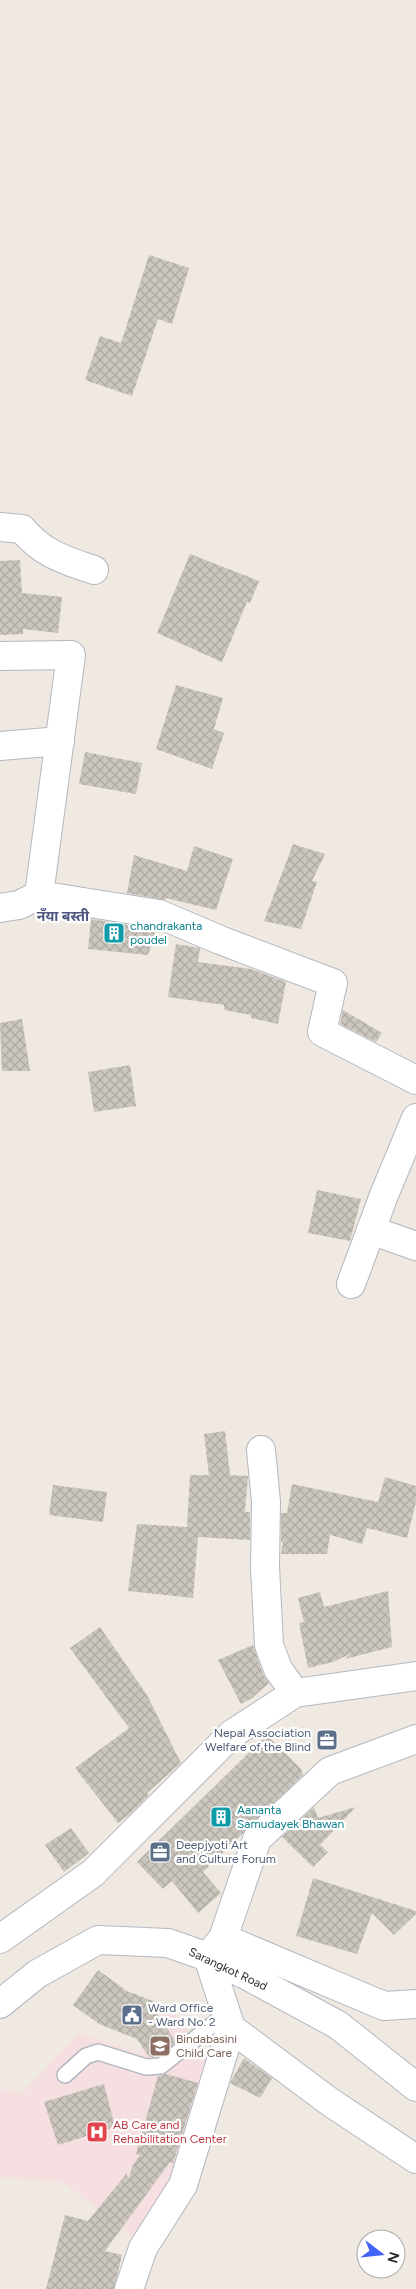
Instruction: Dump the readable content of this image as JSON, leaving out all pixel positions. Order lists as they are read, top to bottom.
{
  "streets": {
    "street": ["Sarangkot Road"]
  },
  "districts": ["नँया बस्ती"],
  "places": {
    "building": ["chandrakanta poudel", "Aananta Samudayek Bhawan"],
    "office": ["Nepal Association Welfare of the Blind", "Deepjyoti Art and Culture Forum"],
    "public building": ["Ward Office - Ward No. 2"],
    "school or university": ["Bindabasini Child Care"],
    "hospital": ["AB Care and Rehabilitation Center"]
  },
  "north": "right"
}
